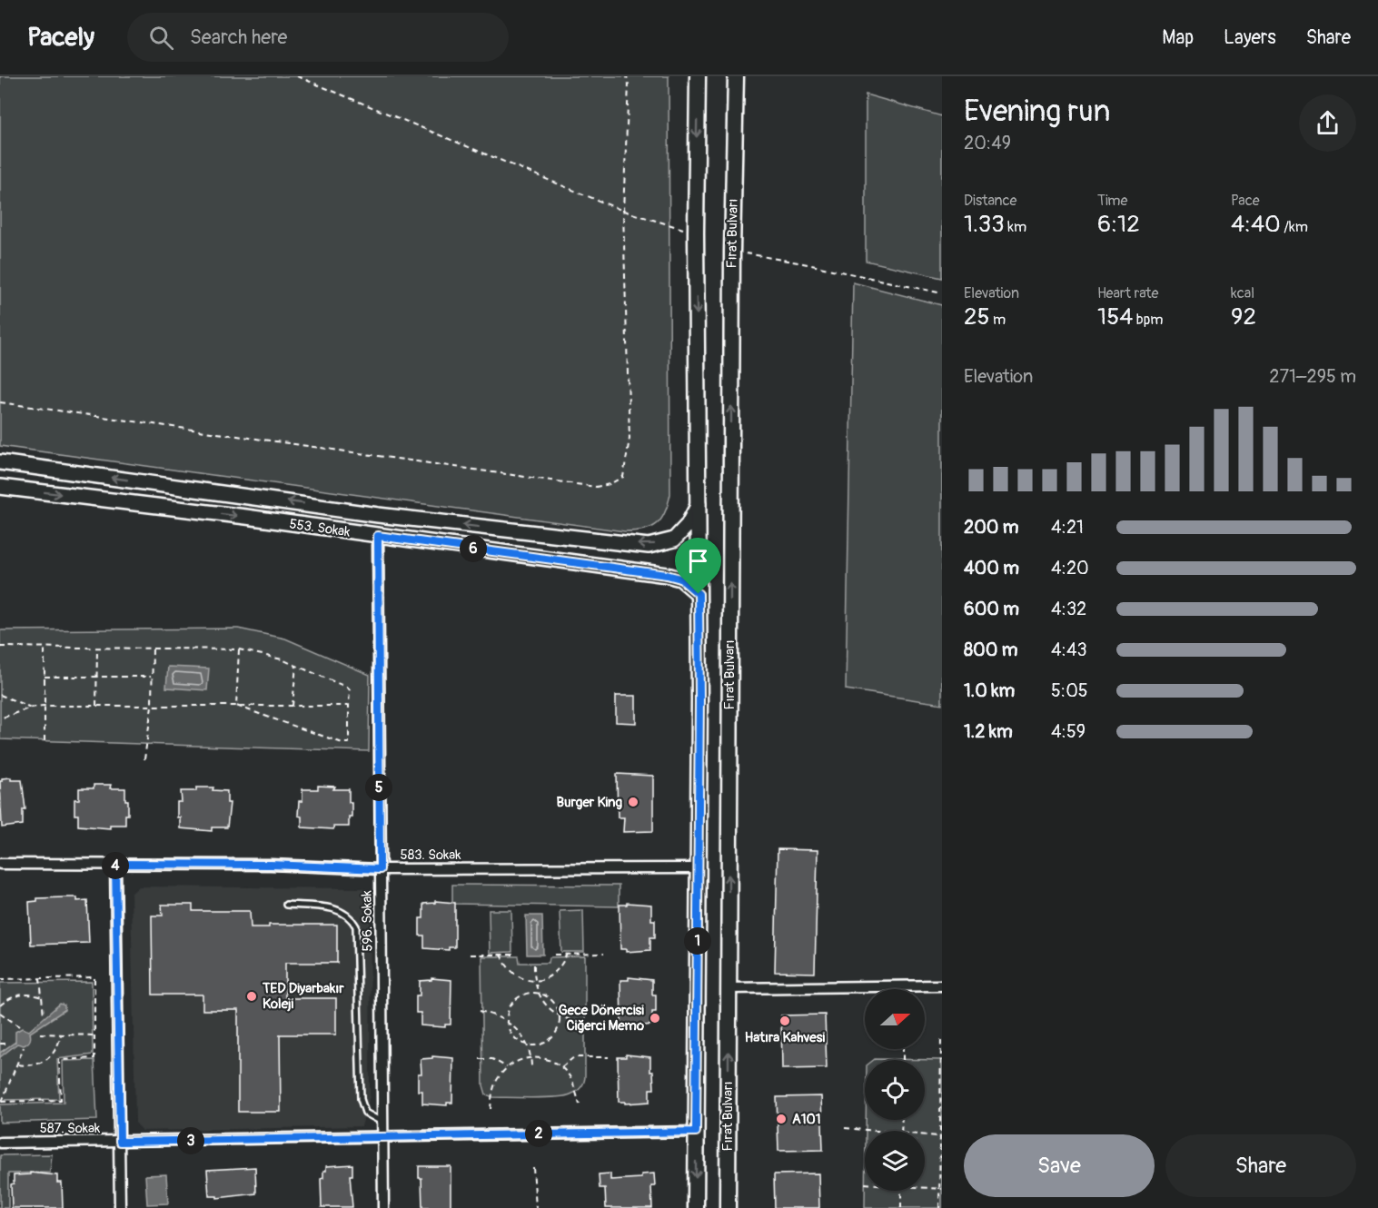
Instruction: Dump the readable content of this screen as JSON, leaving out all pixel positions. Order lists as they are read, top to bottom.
{
  "streets": {
    "main road": ["Fırat Bulvarı", "553. Sokak"],
    "street": ["583. Sokak", "596. Sokak", "587. Sokak"]
  },
  "crossings": [
    ["553. Sokak", "596. Sokak"],
    ["583. Sokak", "596. Sokak"],
    ["596. Sokak", "587. Sokak"]
  ],
  "places": [
    "Burger King",
    "TED Diyarbakır Koleji",
    "Gece Dönercisi Ciğerci Memo",
    "Hatıra Kahvesi",
    "A101"
  ],
  "north": "right",
  "page": {
    "header": "Pacely",
    "search": "Search here",
    "nav": ["Map", "Layers", "Share"],
    "heading": ["Evening run", "20:49"],
    "stats": [
      ["Distance", "1.33 km"],
      ["Time", "6:12"],
      ["Pace", "4:40 /km"],
      ["Elevation", "25 m"],
      ["Heart rate", "154 bpm"],
      ["kcal", "92"]
    ],
    "chart": ["Elevation", "271–295 m"],
    "list": [
      {
        "name": "200 m",
        "note": "4:21"
      },
      {
        "name": "400 m",
        "note": "4:20"
      },
      {
        "name": "600 m",
        "note": "4:32"
      },
      {
        "name": "800 m",
        "note": "4:43"
      },
      {
        "name": "1.0 km",
        "note": "5:05"
      },
      {
        "name": "1.2 km",
        "note": "4:59"
      }
    ],
    "pins": [
      "6",
      "5",
      "4",
      "1",
      "2",
      "3"
    ],
    "buttons": ["Save", "Share"]
  }
}
